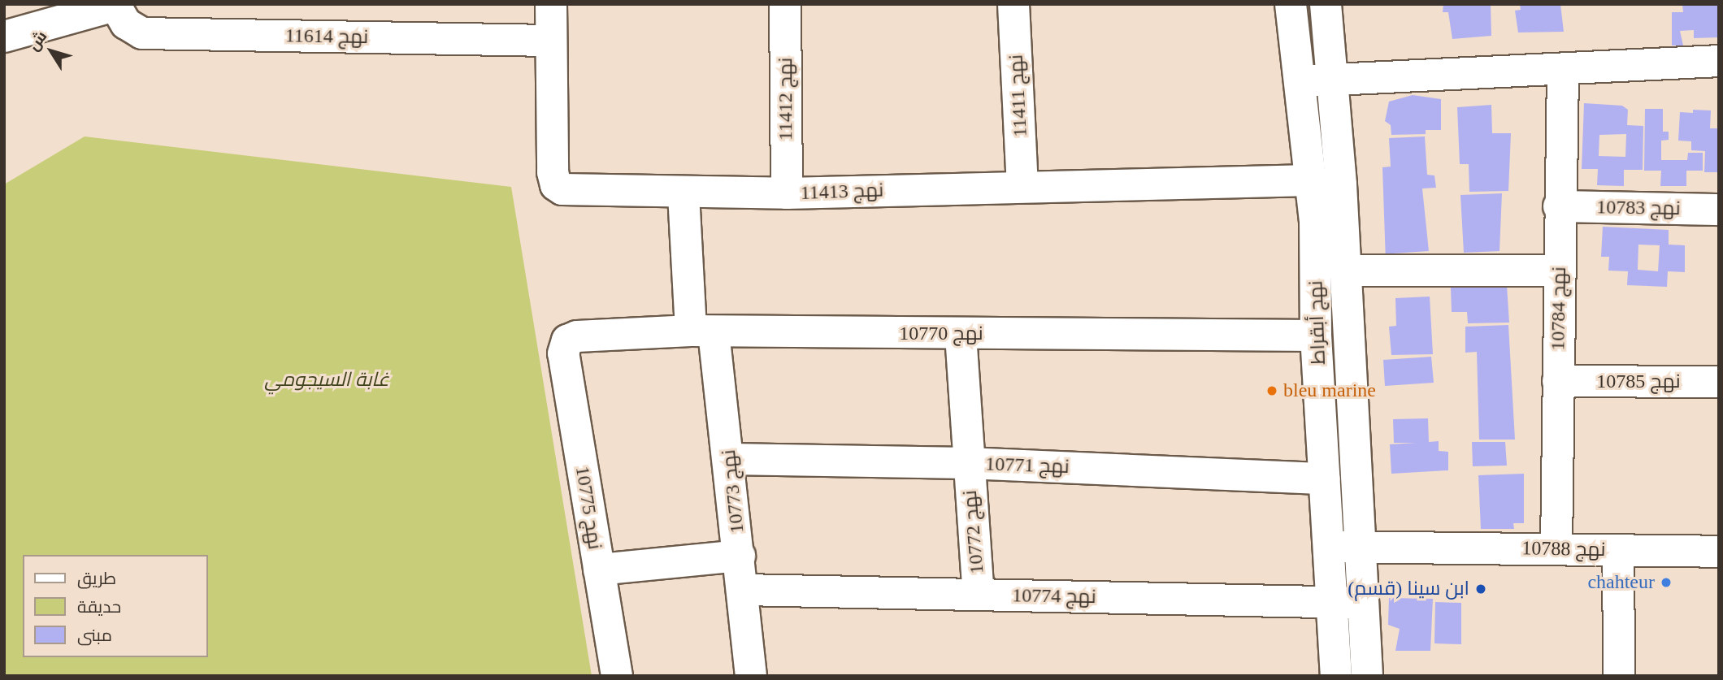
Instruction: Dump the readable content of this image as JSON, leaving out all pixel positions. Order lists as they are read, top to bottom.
{
  "streets": {
    "street": [
      "نهج 11614",
      "نهج 11411",
      "نهج 11412",
      "نهج 11413",
      "نهج 10783",
      "نهج 10784",
      "نهج أبقراط",
      "نهج 10770",
      "نهج 10785",
      "نهج 10771",
      "نهج 10773",
      "نهج 10775",
      "نهج 10772",
      "نهج 10788",
      "نهج 10774"
    ]
  },
  "crossings": [
    ["نهج 11614", "نهج 11413"],
    ["نهج 11411", "نهج 11413"],
    ["نهج 11412", "نهج 11413"],
    ["نهج 11413", "نهج أبقراط"],
    ["نهج 11413", "نهج 10773"],
    ["نهج 10783", "نهج 10784"],
    ["نهج 10784", "نهج 10785"],
    ["نهج 10784", "نهج 10788"],
    ["نهج أبقراط", "نهج 10770"],
    ["نهج أبقراط", "نهج 10771"],
    ["نهج أبقراط", "نهج 10788"],
    ["نهج أبقراط", "نهج 10774"],
    ["نهج 10770", "نهج 10773"],
    ["نهج 10770", "نهج 10775"],
    ["نهج 10770", "نهج 10772"],
    ["نهج 10771", "نهج 10773"],
    ["نهج 10771", "نهج 10772"],
    ["نهج 10773", "نهج 10774"],
    ["نهج 10772", "نهج 10774"]
  ],
  "parks": ["غابة السيجومي"],
  "places": ["bleu marine", "chahteur", "(ابن سينا (قسم"],
  "legend": ["طريق", "حديقة", "مبنى"],
  "north": "top left"
}
